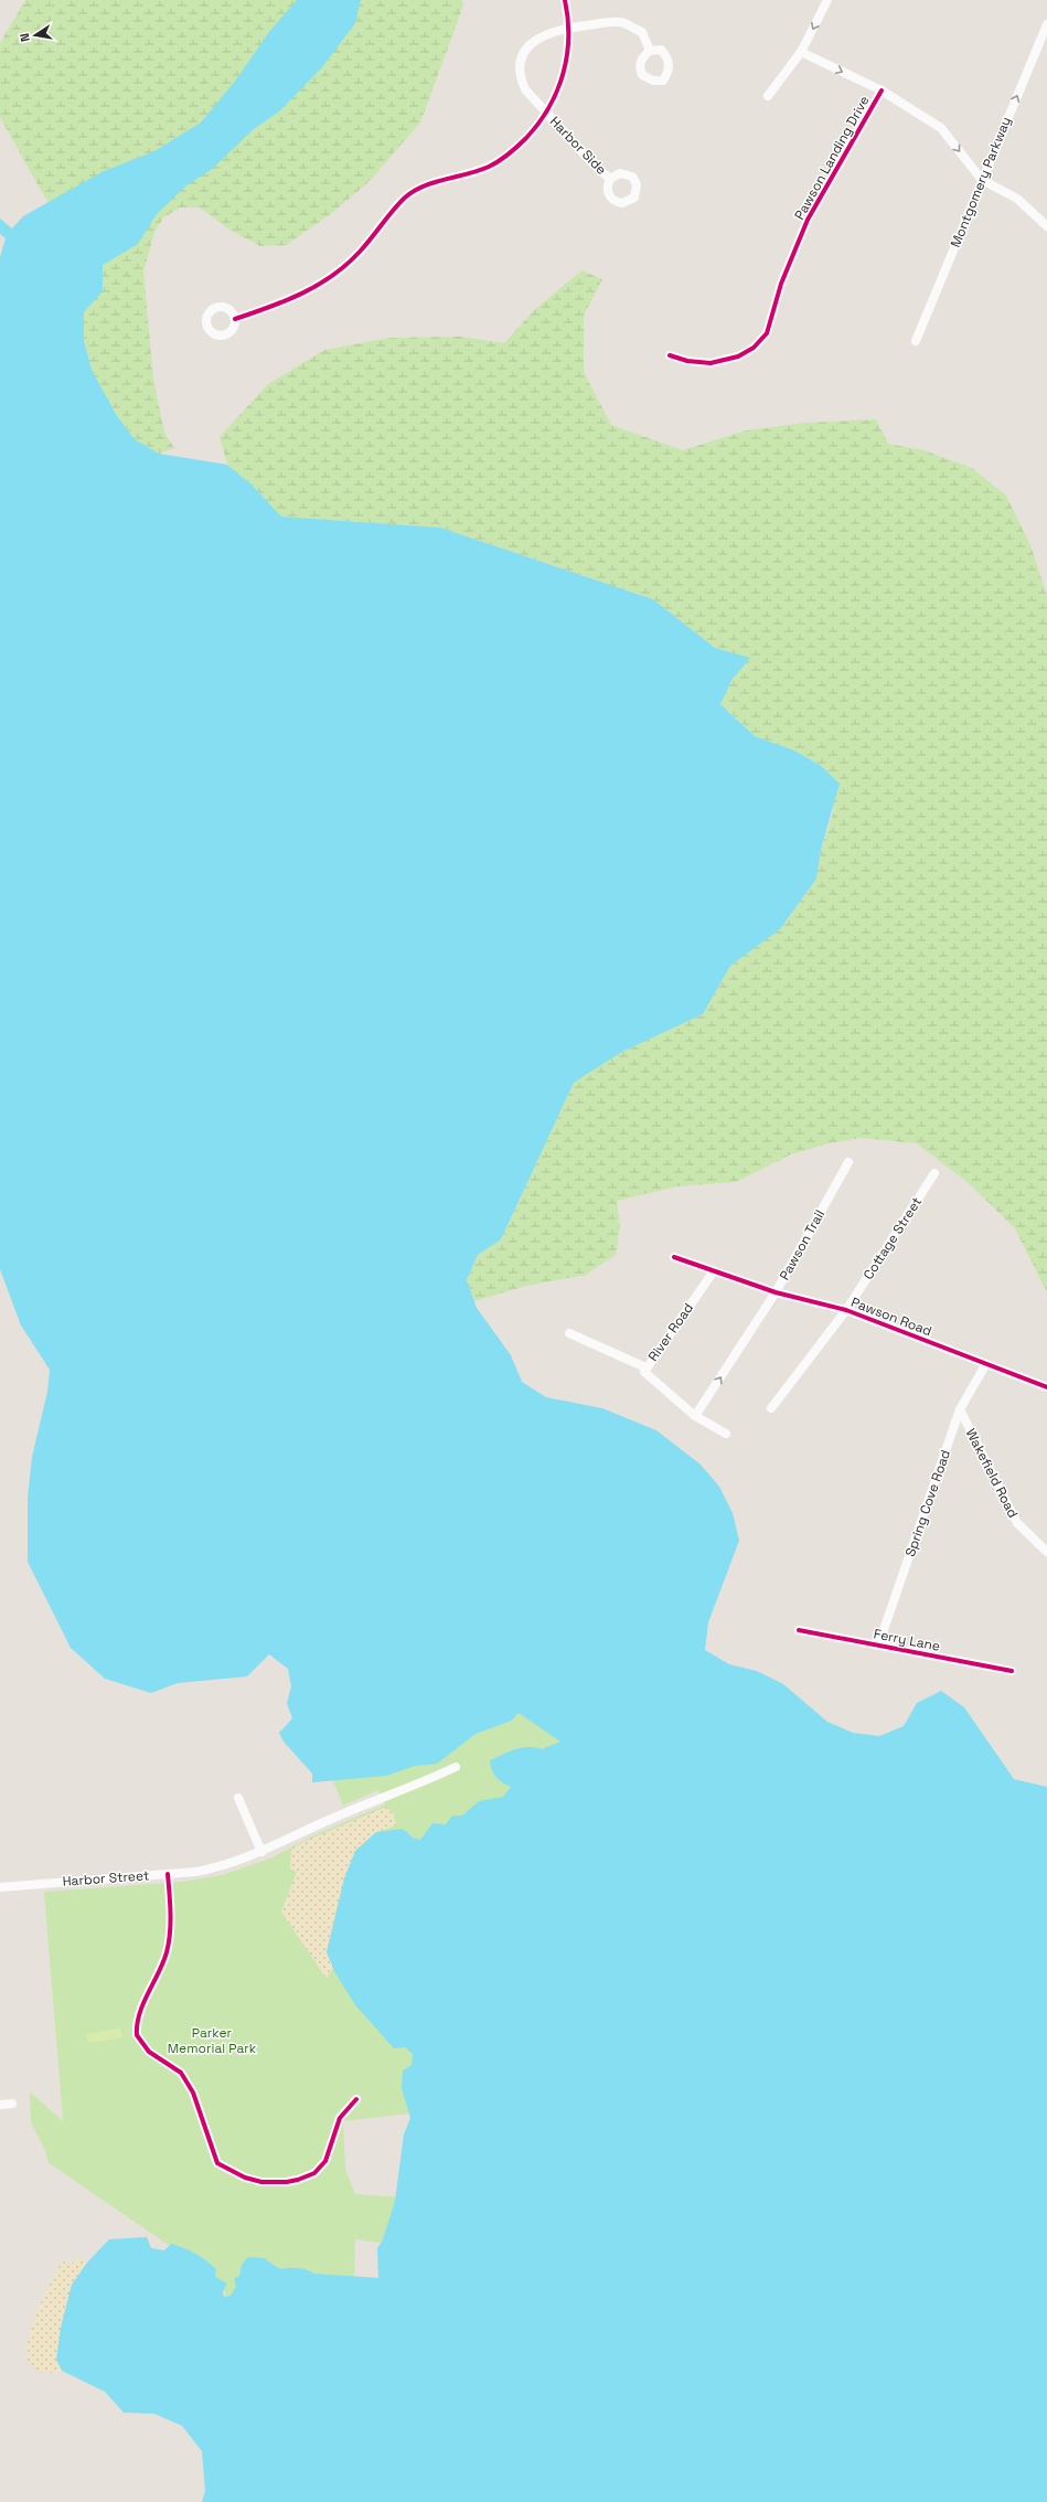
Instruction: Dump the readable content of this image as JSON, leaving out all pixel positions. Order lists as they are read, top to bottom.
{
  "streets": {
    "street": [
      "Harbor Side",
      "Pawson Landing Drive",
      "Montgomery Parkway",
      "Cottage Street",
      "Pawson Trail",
      "Pawson Road",
      "River Road",
      "Wakefield Road",
      "Spring Cove Road",
      "Ferry Lane",
      "Harbor Street"
    ]
  },
  "crossings": [
    ["Cottage Street", "Pawson Road"],
    ["Pawson Trail", "Pawson Road"],
    ["Pawson Trail", "River Road"],
    ["Pawson Road", "River Road"],
    ["Pawson Road", "Spring Cove Road"],
    ["Wakefield Road", "Spring Cove Road"],
    ["Spring Cove Road", "Ferry Lane"]
  ],
  "one_way": ["Montgomery Parkway", "Pawson Trail"],
  "parks": ["Parker Memorial Park"],
  "north": "left"
}
